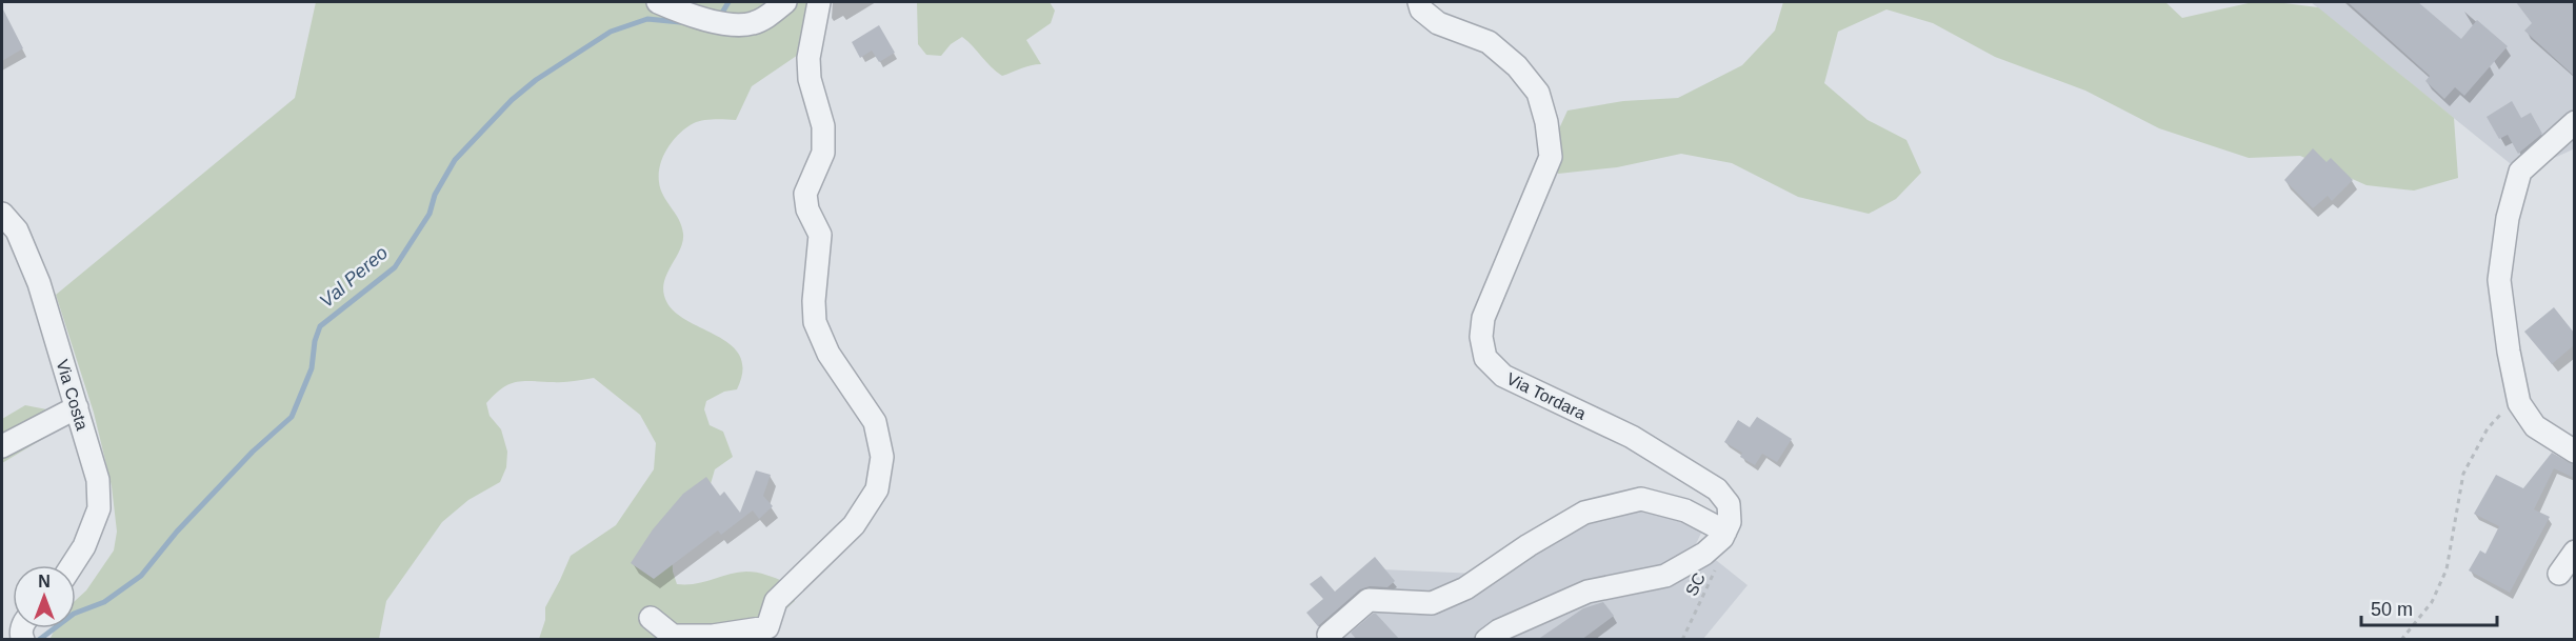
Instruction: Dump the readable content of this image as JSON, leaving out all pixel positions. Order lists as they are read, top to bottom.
{
  "streets": {
    "street": ["Via Costa", "Via Tordara"],
    "path": ["SC"]
  },
  "crossings": [
    ["Via Tordara", "SC"]
  ],
  "water": ["Val Pereo"],
  "scale_bar": "50 m",
  "north": "top"
}
